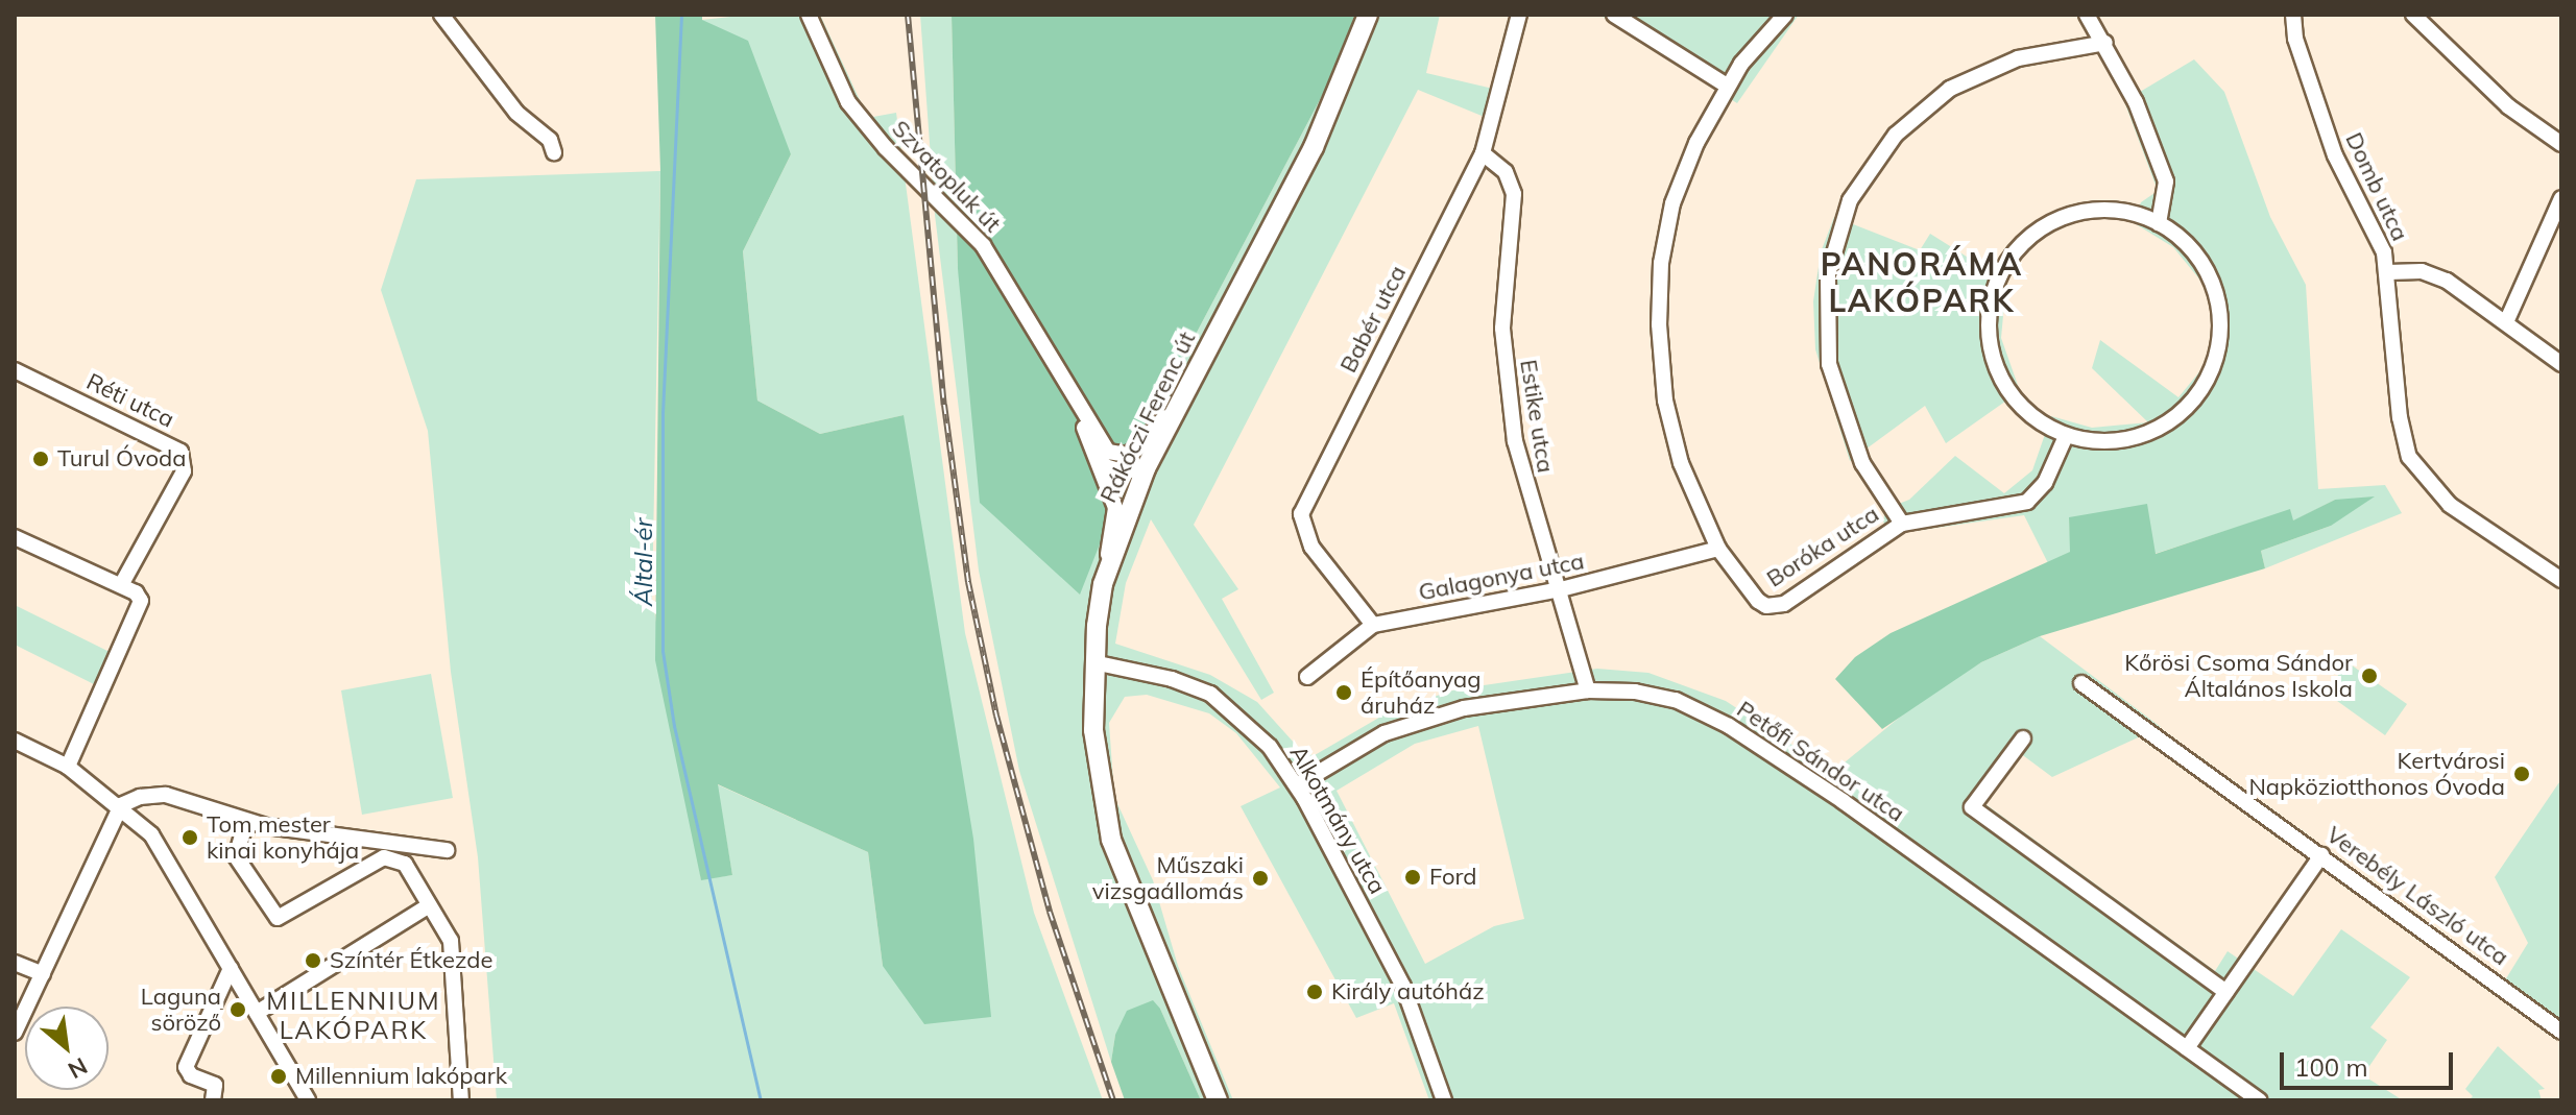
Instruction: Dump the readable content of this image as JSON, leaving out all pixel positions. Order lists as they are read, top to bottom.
{
  "streets": {
    "main road": ["Rákóczi Ferenc út"],
    "street": [
      "Szvatopluk út",
      "Domb utca",
      "Babér utca",
      "Réti utca",
      "Estike utca",
      "Boróka utca",
      "Galagonya utca",
      "Petőfi Sándor utca",
      "Alkotmány utca",
      "Verebély László utca"
    ]
  },
  "crossings": [
    ["Szvatopluk út", "Rákóczi Ferenc út"],
    ["Babér utca", "Estike utca"],
    ["Babér utca", "Galagonya utca"],
    ["Estike utca", "Galagonya utca"],
    ["Estike utca", "Petőfi Sándor utca"],
    ["Rákóczi Ferenc út", "Alkotmány utca"],
    ["Boróka utca", "Galagonya utca"],
    ["Petőfi Sándor utca", "Alkotmány utca"]
  ],
  "districts": ["PANORÁMA LAKÓPARK", "MILLENNIUM LAKÓPARK"],
  "water": ["Által-ér"],
  "places": [
    "Turul Óvoda",
    "Kőrösi Csoma Sándor Általános Iskola",
    "Építőanyag áruház",
    "Kertvárosi Napköziotthonos Óvoda",
    "Tom mester kinai konyhája",
    "Ford",
    "Műszaki vizsgaállomás",
    "Színtér Étkezde",
    "Király autóház",
    "Laguna söröző",
    "Millennium lakópark"
  ],
  "scale_bar": "100 m",
  "north": "bottom right"
}
